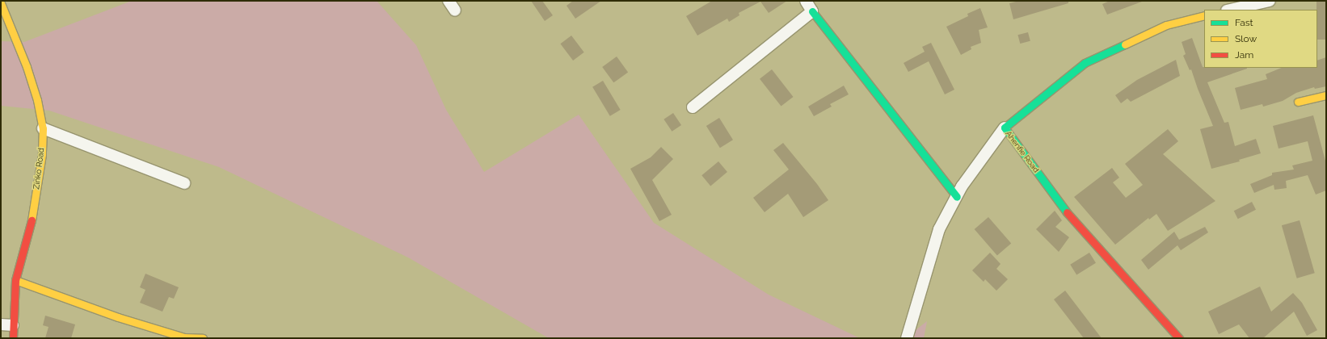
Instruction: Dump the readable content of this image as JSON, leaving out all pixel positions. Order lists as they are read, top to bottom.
{
  "streets": {
    "street": ["Ahenfie Road", "Zinko Road"]
  },
  "legend": ["Fast", "Slow", "Jam"]
}
